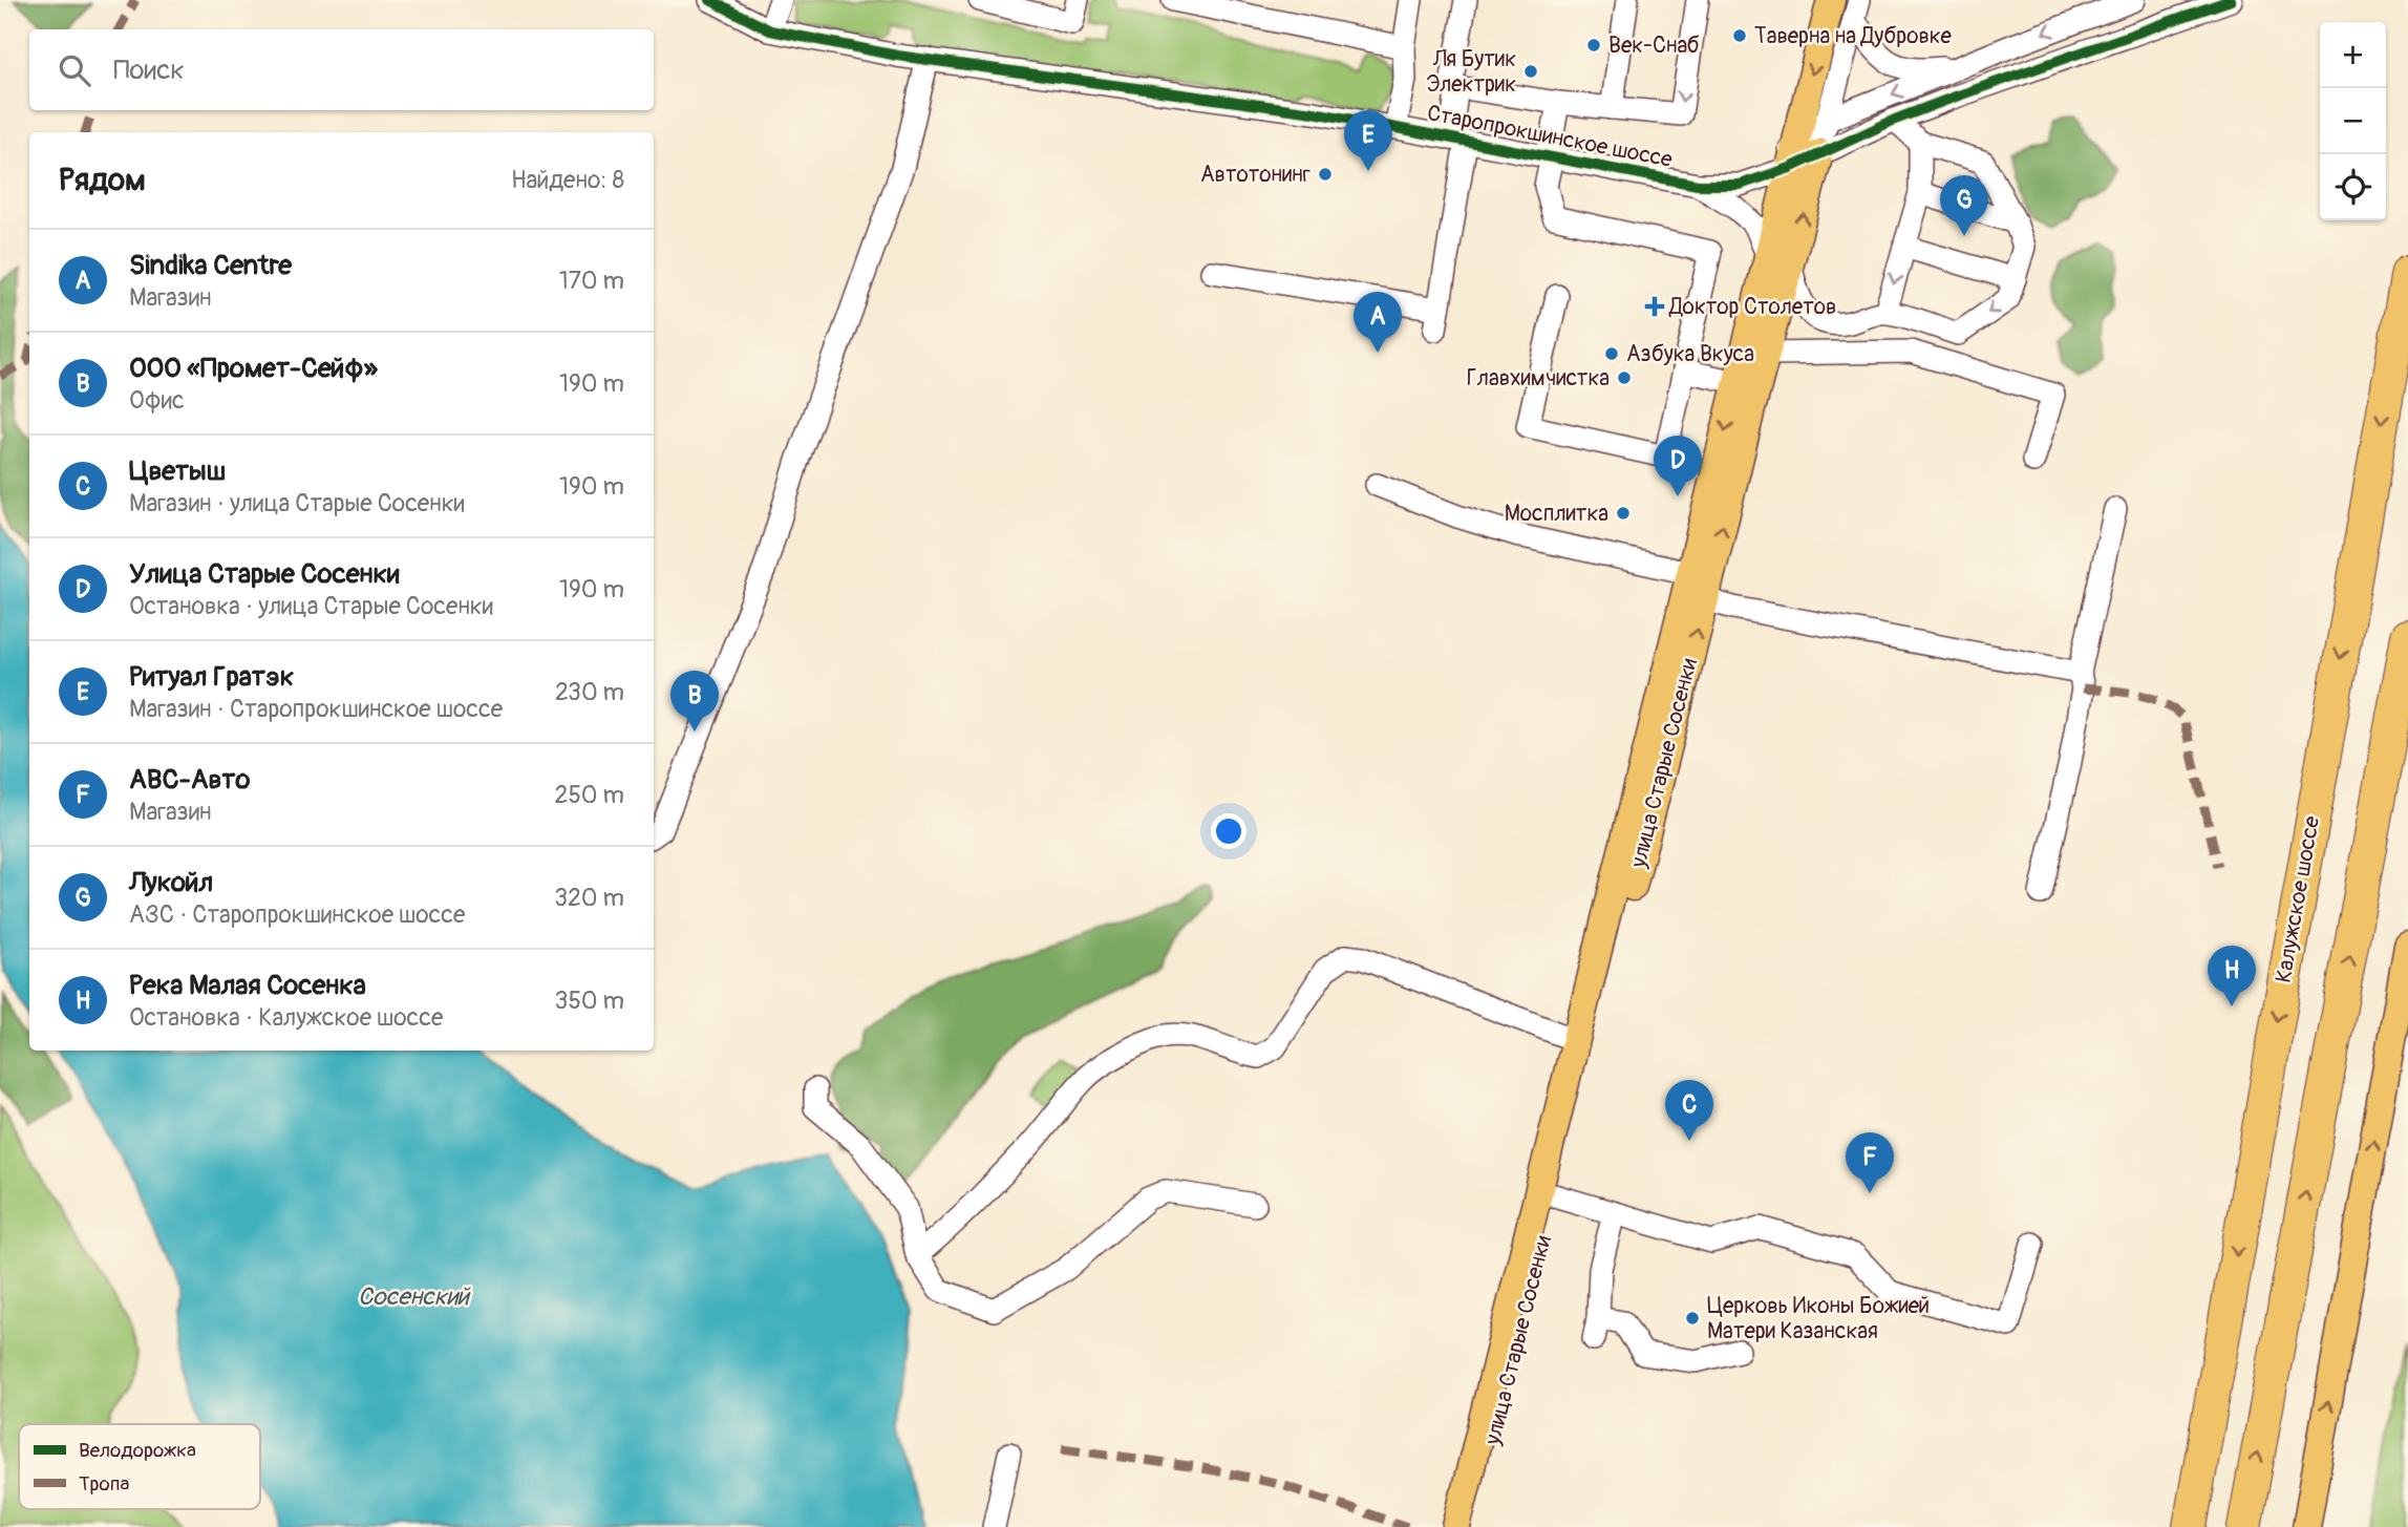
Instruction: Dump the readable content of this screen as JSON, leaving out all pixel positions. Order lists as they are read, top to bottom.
{
  "streets": {
    "highway": ["Калужское шоссе"],
    "main road": ["улица Старые Сосенки"],
    "street": ["Старопрокшинское шоссе"]
  },
  "crossings": [
    ["Старопрокшинское шоссе", "улица Старые Сосенки"]
  ],
  "water": ["Сосенский"],
  "places": {
    "other": [
      "Таверна на Дубровке",
      "Век-Снаб",
      "Ля Бутик Электрик",
      "Автотонинг",
      "Азбука Вкуса",
      "Главхимчистка",
      "Мосплитка",
      "Церковь Иконы Божией Матери Казанская"
    ],
    "health": ["Доктор Столетов"]
  },
  "legend": ["Велодорожка", "Тропа"],
  "page": {
    "map_buttons": ["+", "−"],
    "search": "Поиск",
    "pins": [
      "E",
      "G",
      "A",
      "D",
      "B",
      "H",
      "C",
      "F"
    ],
    "heading": ["Рядом", "Найдено: 8"],
    "list": [
      {
        "mark": "A",
        "name": "Sindika Centre",
        "note": "Магазин",
        "value": "170 m"
      },
      {
        "mark": "B",
        "name": "ООО «Промет-Сейф»",
        "note": "Офис",
        "value": "190 m"
      },
      {
        "mark": "C",
        "name": "Цветыш",
        "note": "Магазин · улица Старые Сосенки",
        "value": "190 m"
      },
      {
        "mark": "D",
        "name": "Улица Старые Сосенки",
        "note": "Остановка · улица Старые Сосенки",
        "value": "190 m"
      },
      {
        "mark": "E",
        "name": "Ритуал Гратэк",
        "note": "Магазин · Старопрокшинское шоссе",
        "value": "230 m"
      },
      {
        "mark": "F",
        "name": "АВС-Авто",
        "note": "Магазин",
        "value": "250 m"
      },
      {
        "mark": "G",
        "name": "Лукойл",
        "note": "АЗС · Старопрокшинское шоссе",
        "value": "320 m"
      },
      {
        "mark": "H",
        "name": "Река Малая Сосенка",
        "note": "Остановка · Калужское шоссе",
        "value": "350 m"
      }
    ]
  }
}
